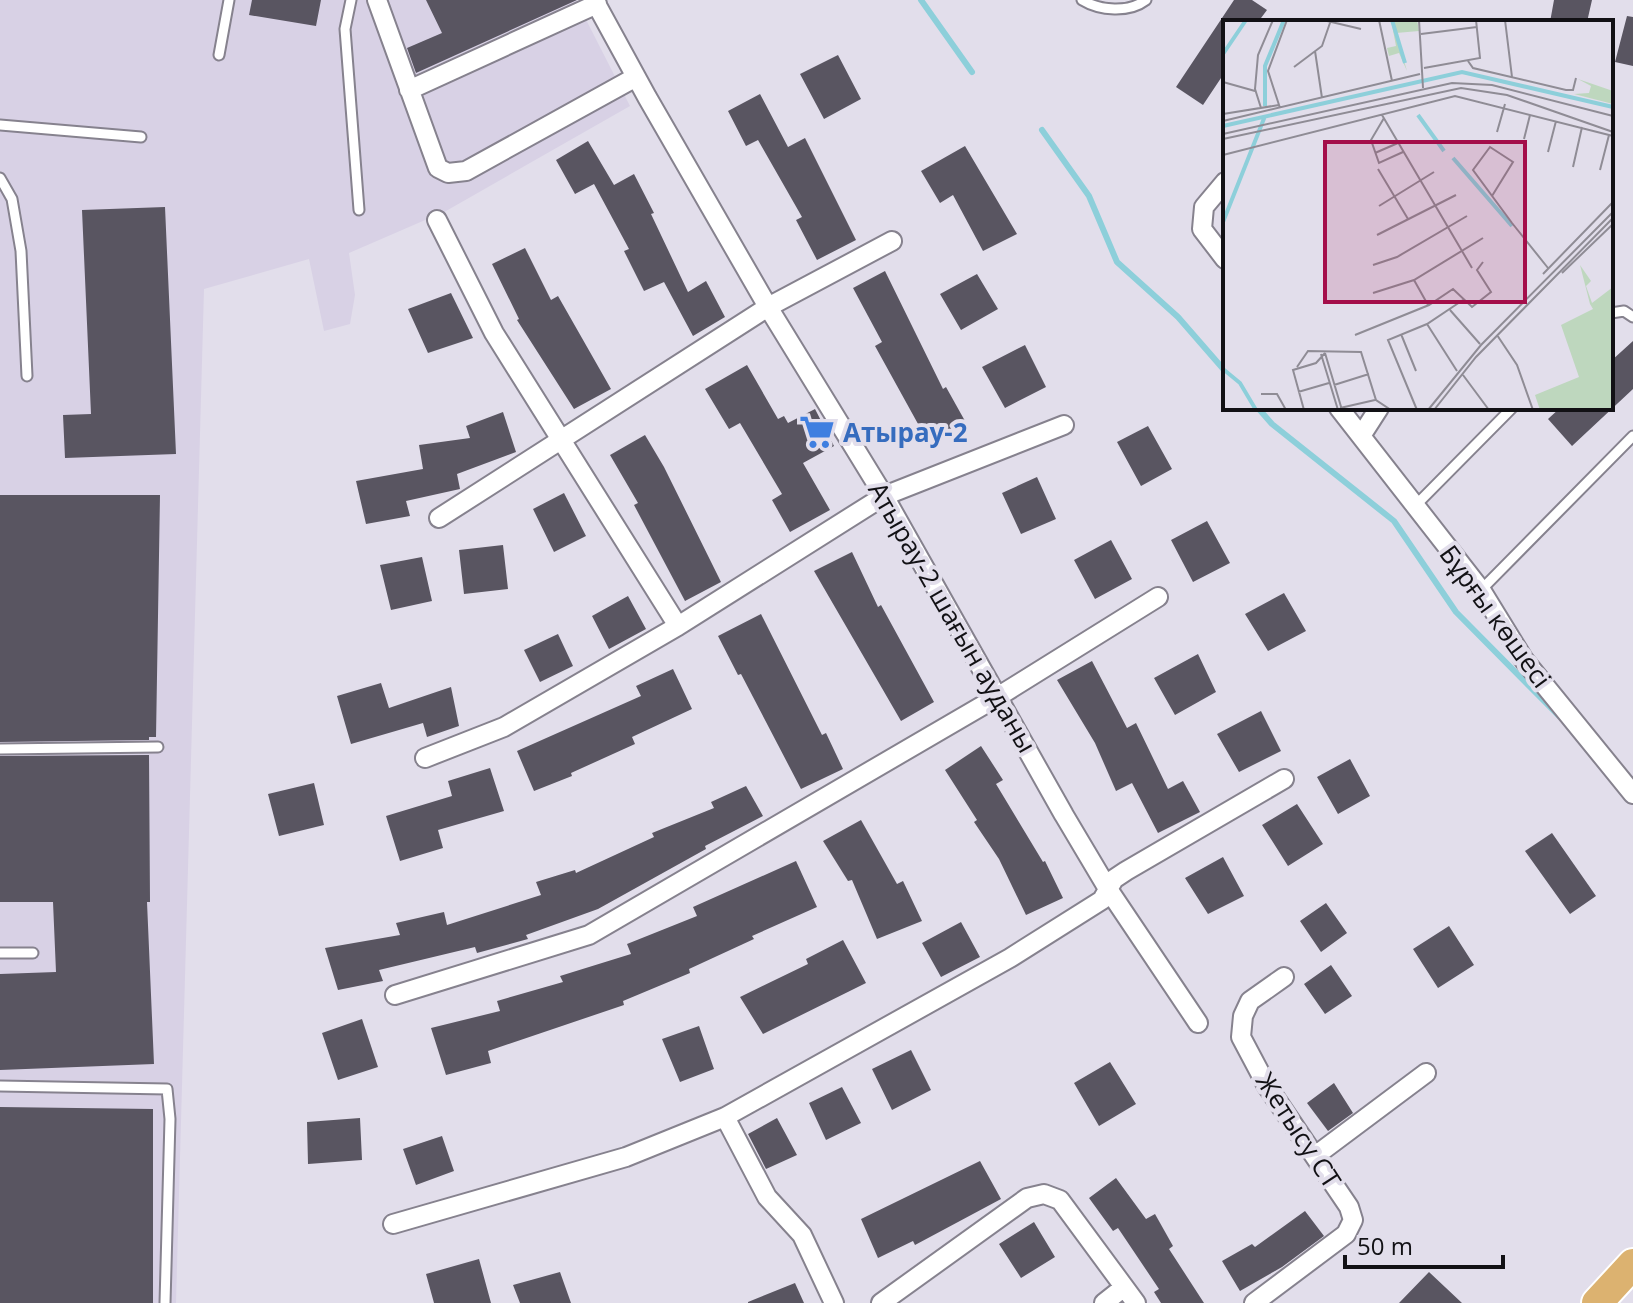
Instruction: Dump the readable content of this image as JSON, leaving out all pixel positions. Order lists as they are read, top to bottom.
{
  "streets": {
    "street": ["Бұрғы көшесі", "Атырау-2 шағын ауданы", "Жетысу СТ"]
  },
  "places": {
    "supermarket": ["Атырау-2"]
  },
  "scale_bar": "50 m"
}
